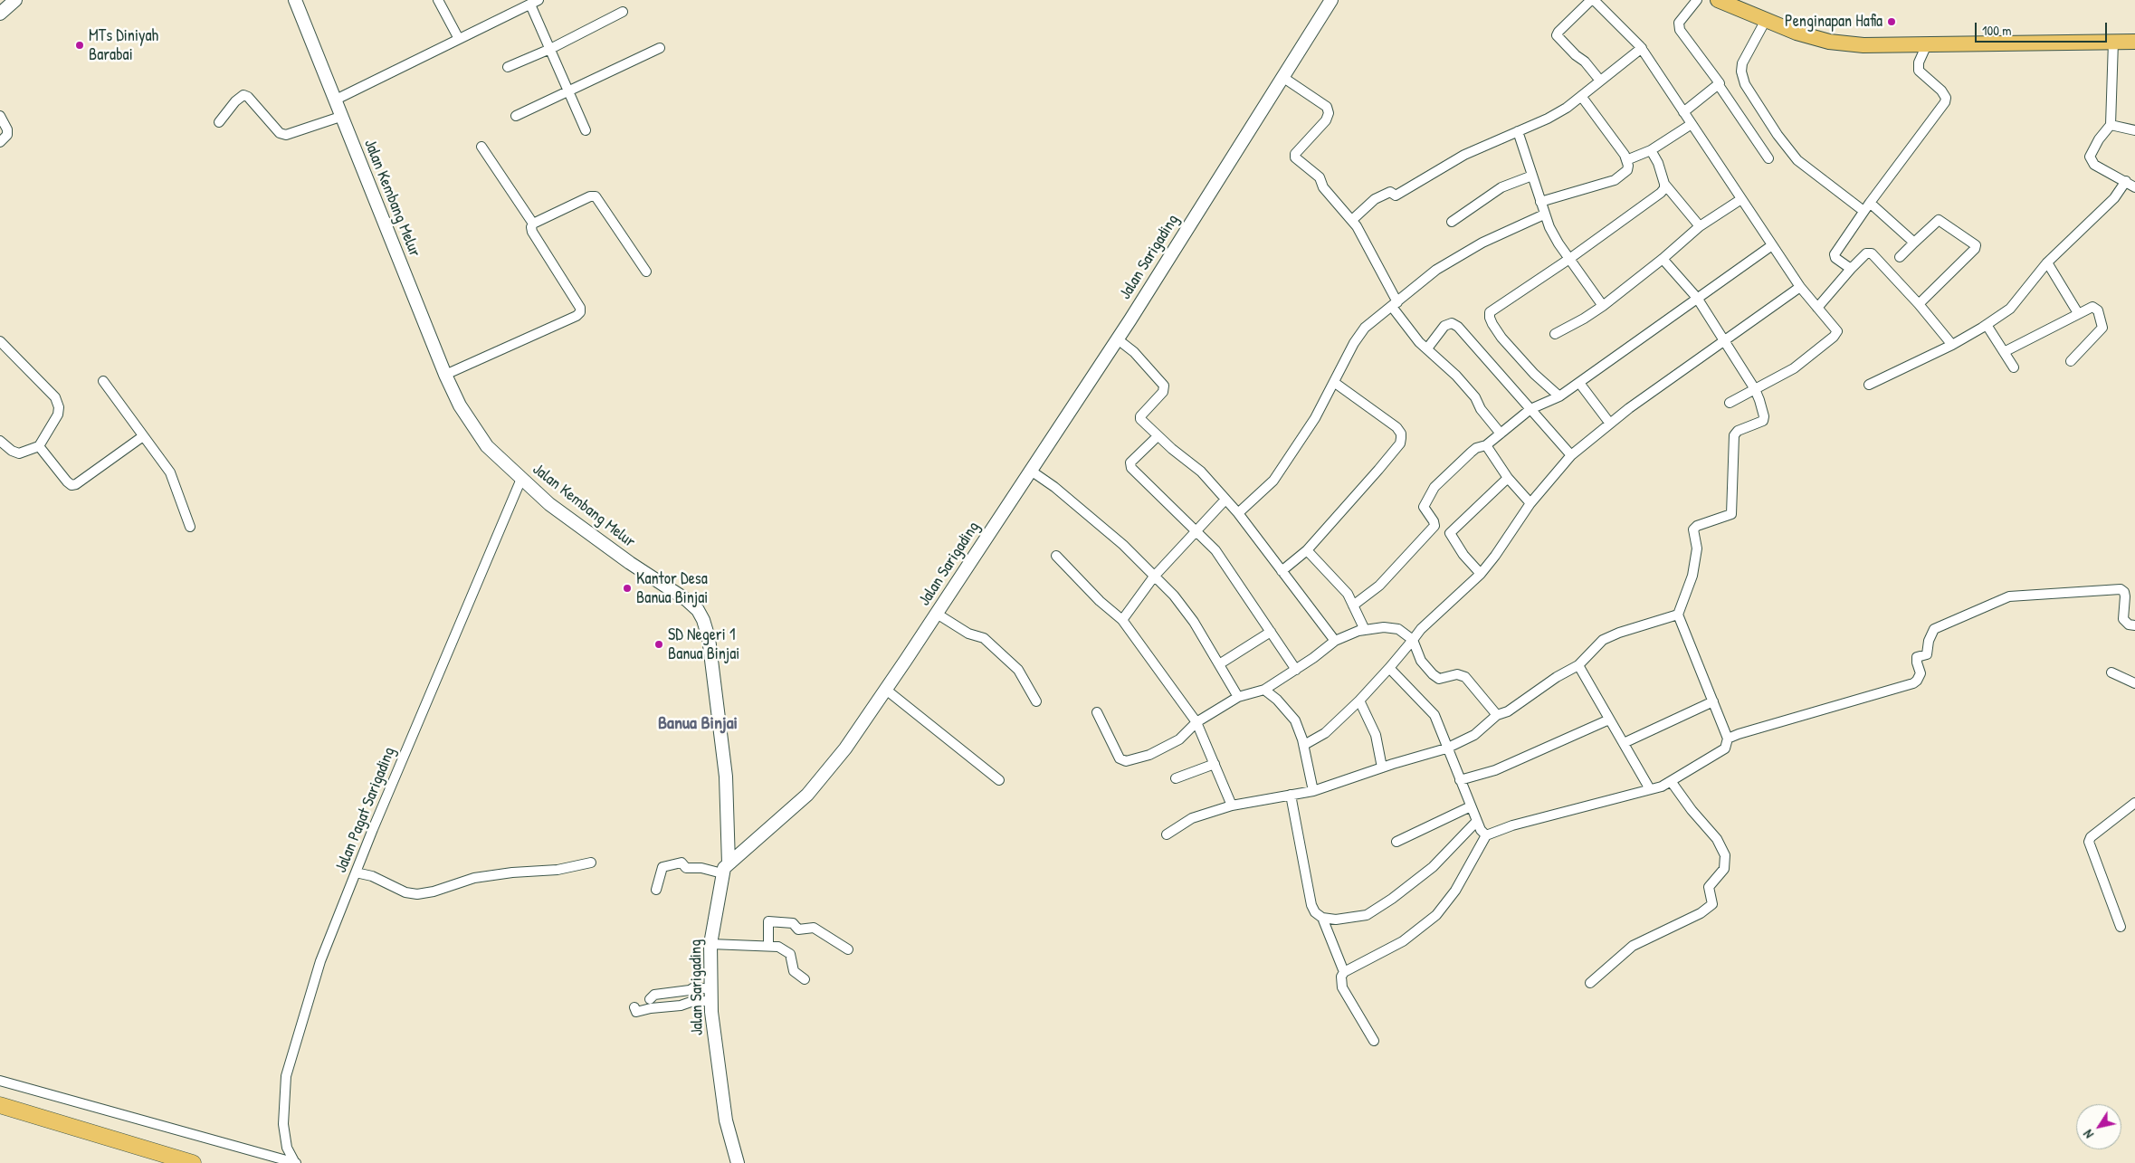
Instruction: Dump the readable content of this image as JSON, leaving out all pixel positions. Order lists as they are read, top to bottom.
{
  "streets": {
    "street": ["Jalan Kembang Melur", "Jalan Sarigading", "Jalan Pagat Sarigading"]
  },
  "crossings": [
    ["Jalan Kembang Melur", "Jalan Sarigading"],
    ["Jalan Kembang Melur", "Jalan Pagat Sarigading"]
  ],
  "districts": ["Banua Binjai"],
  "places": [
    "Penginapan Hafia",
    "MTs Diniyah Barabai",
    "Kantor Desa Banua Binjai",
    "SD Negeri 1 Banua Binjai"
  ],
  "scale_bar": "100 m",
  "north": "bottom left"
}
